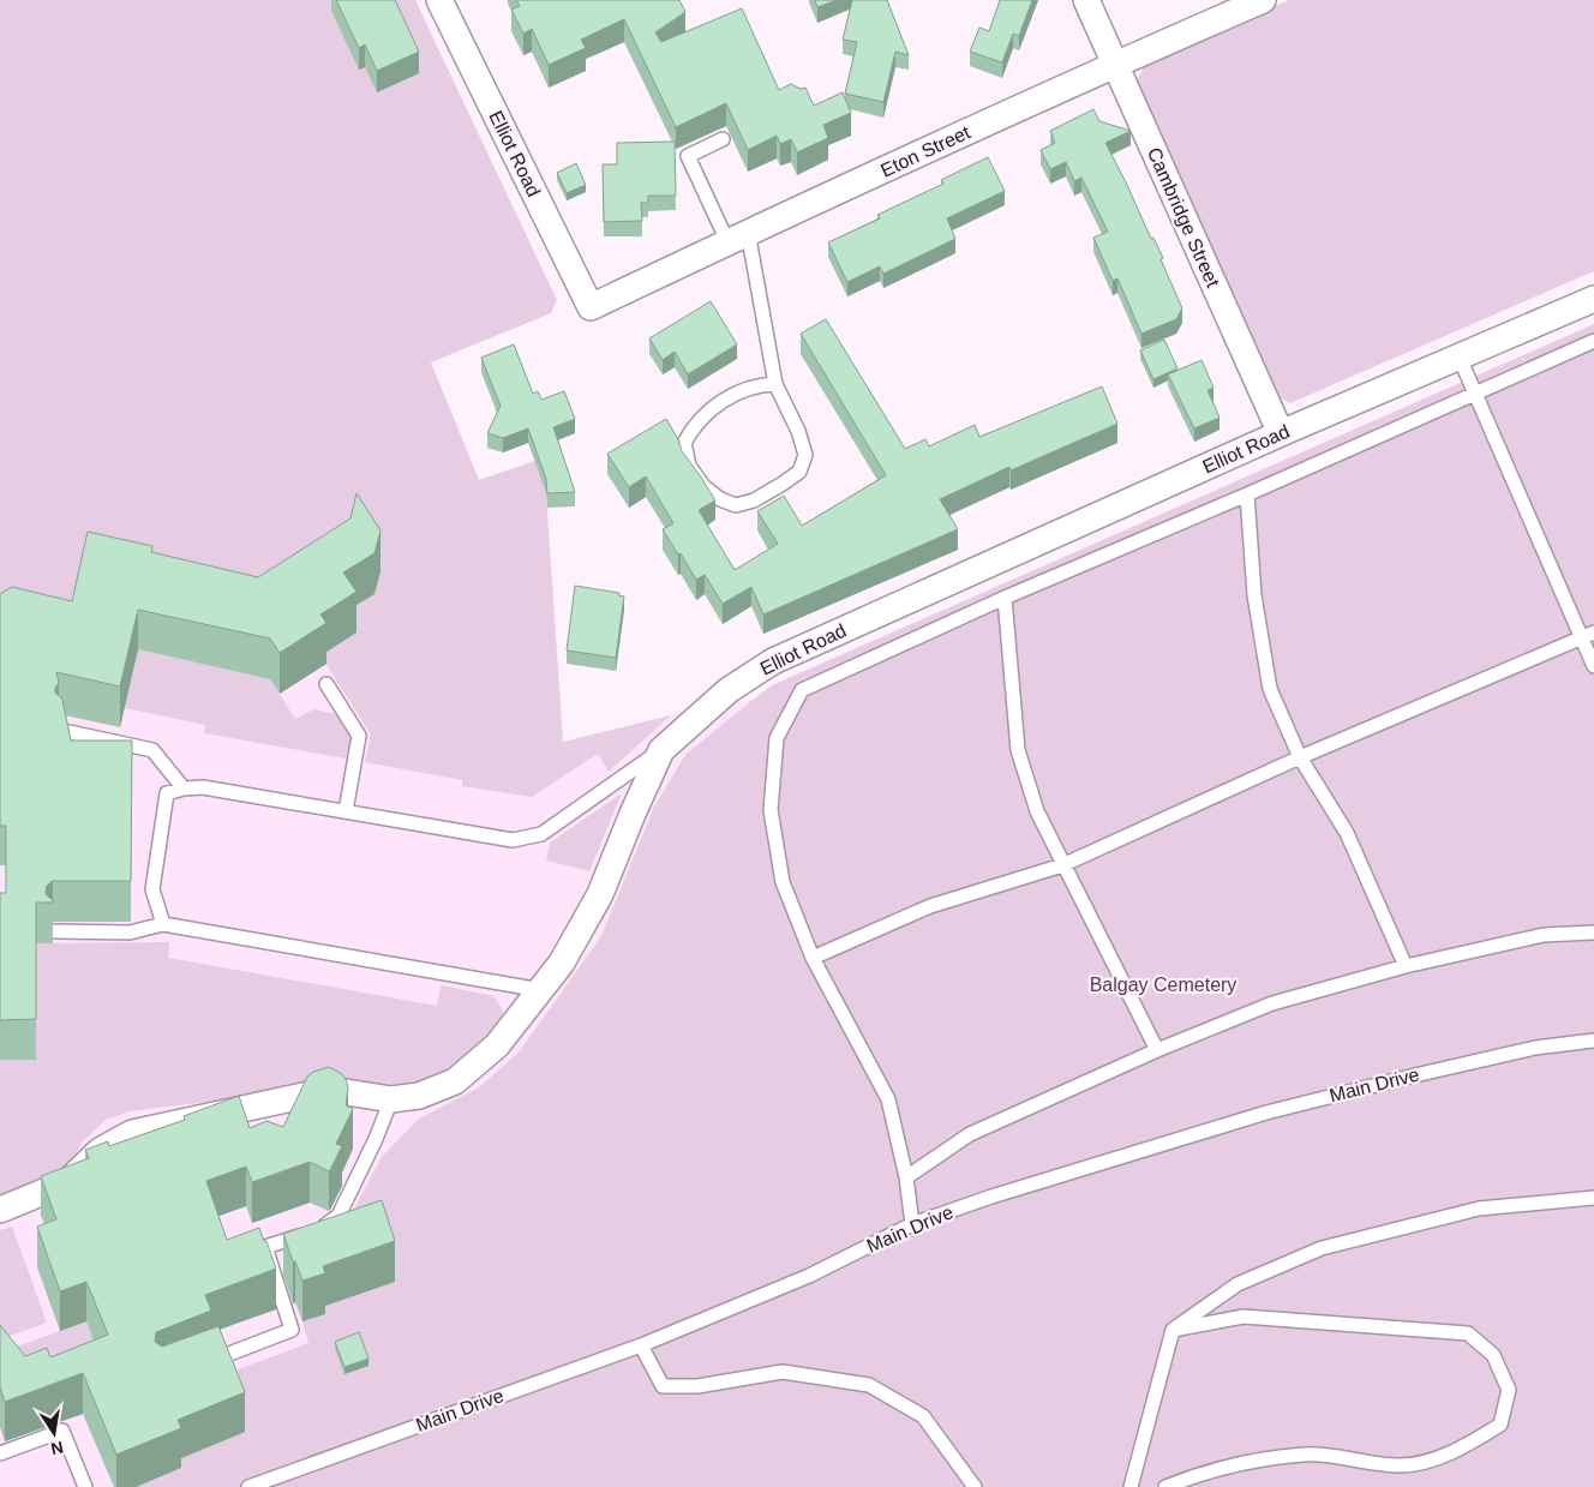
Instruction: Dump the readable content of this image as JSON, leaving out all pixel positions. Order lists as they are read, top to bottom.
{
  "streets": {
    "street": ["Eton Street", "Elliot Road", "Cambridge Street"],
    "lane": ["Main Drive"]
  },
  "crossings": [
    ["Eton Street", "Elliot Road"],
    ["Eton Street", "Cambridge Street"],
    ["Elliot Road", "Cambridge Street"]
  ],
  "parks": ["Balgay Cemetery"],
  "north": "bottom"
}
